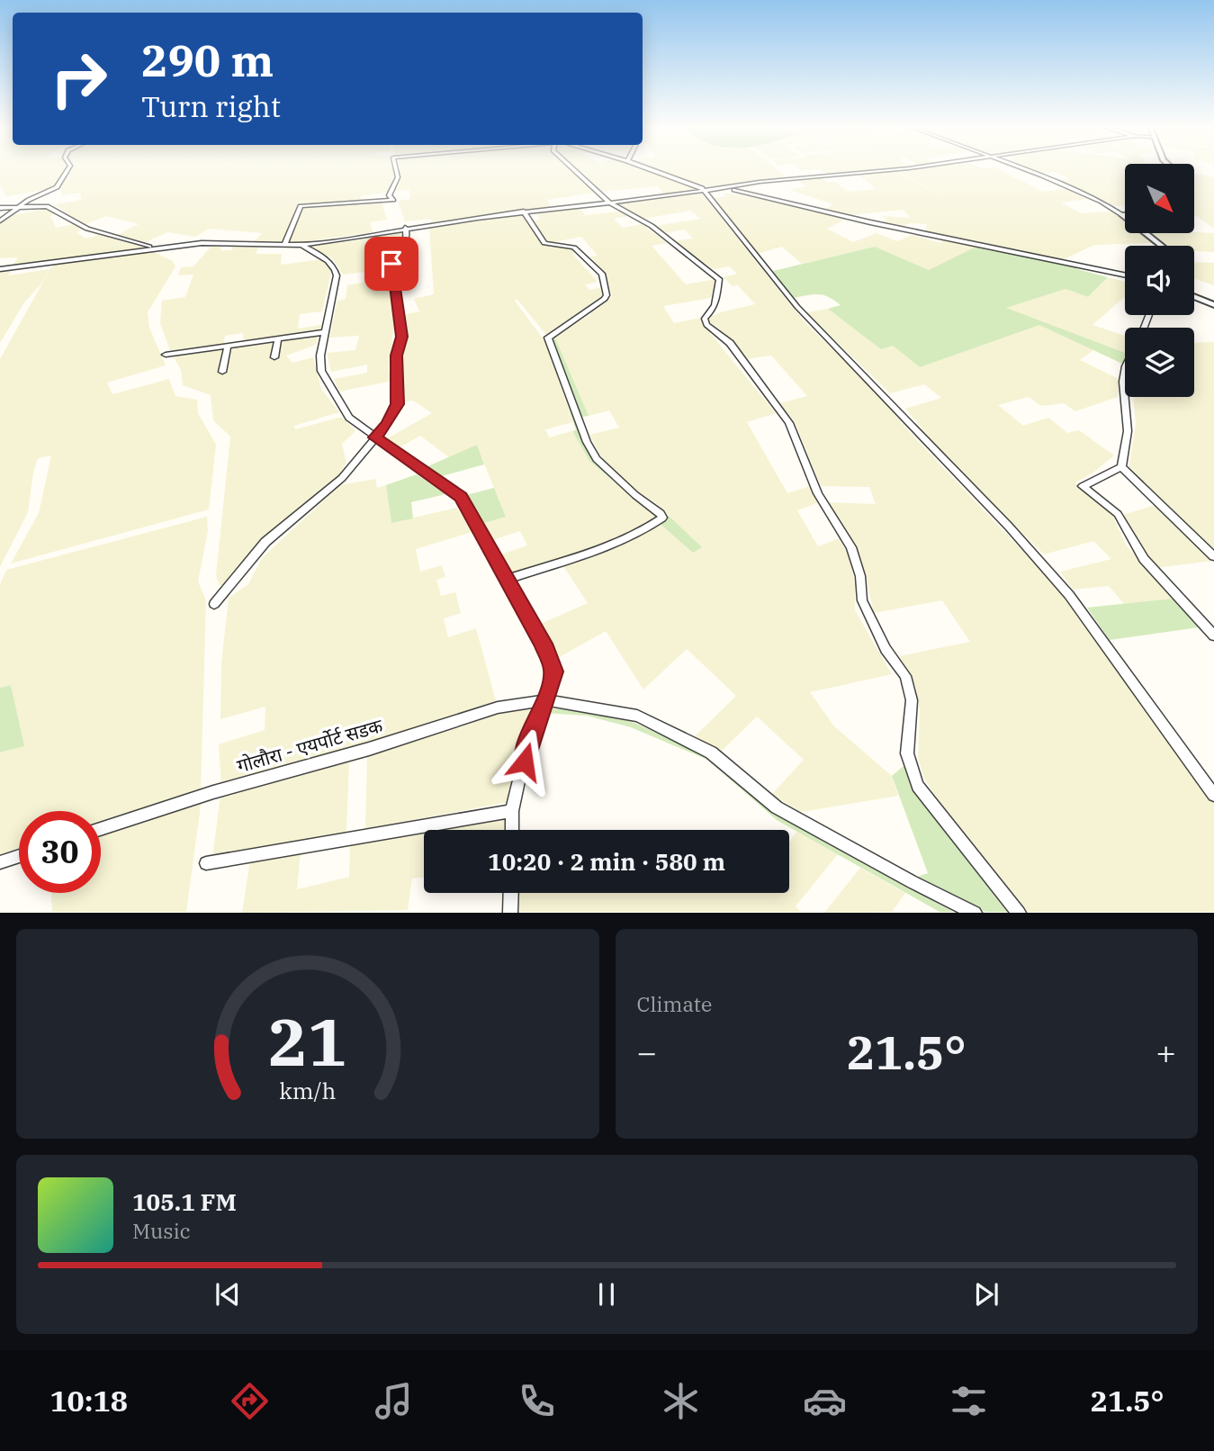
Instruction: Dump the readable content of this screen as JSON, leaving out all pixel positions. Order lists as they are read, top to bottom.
{
  "streets": {
    "street": ["गोलौरा - एयर्पोर्ट सडक"]
  },
  "north": "bottom right",
  "page": {
    "turn": ["290 m", "Turn right"],
    "limit": "30",
    "trip": "10:20 · 2 min · 580 m",
    "tile": "Climate",
    "heat": ["−", "21.5°", "+"],
    "song": ["105.1 FM", "Music"],
    "tabs": ["10:18", "21.5°"],
    "gauge": ["21", "km/h"]
  }
}
